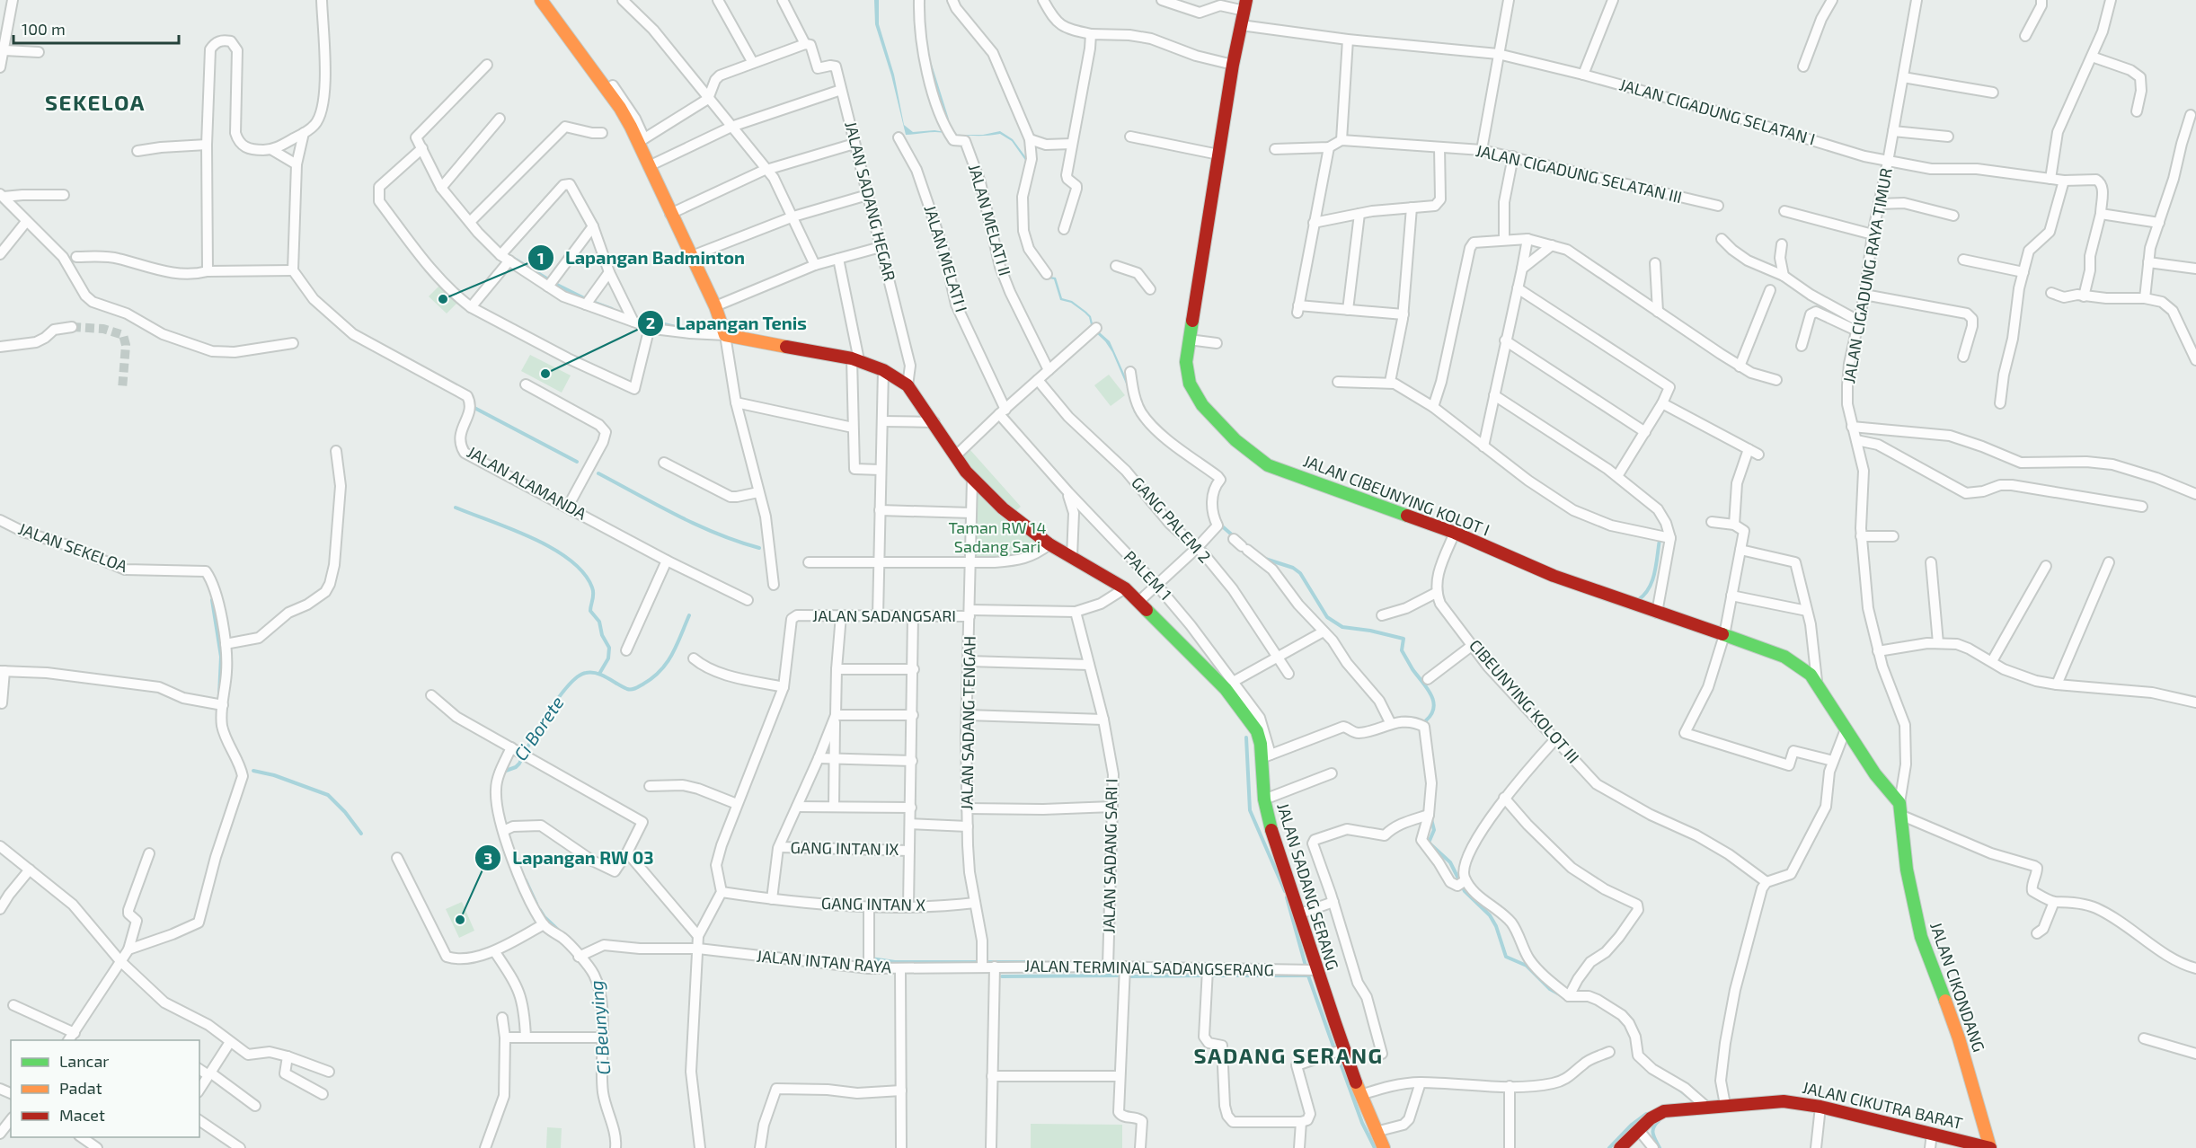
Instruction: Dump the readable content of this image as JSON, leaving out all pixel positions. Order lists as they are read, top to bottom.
{
  "streets": {
    "main road": [
      "JALAN CIBEUNYING KOLOT I",
      "JALAN SADANG SERANG",
      "JALAN CIKONDANG",
      "JALAN CIKUTRA BARAT"
    ],
    "street": [
      "JALAN CIGADUNG SELATAN I",
      "JALAN CIGADUNG SELATAN III",
      "JALAN SADANG HEGAR",
      "JALAN MELATI II",
      "JALAN MELATI I",
      "JALAN CIGADUNG RAYA TIMUR",
      "JALAN ALAMANDA",
      "GANG PALEM 2",
      "JALAN SEKELOA",
      "PALEM 1",
      "JALAN SADANGSARI",
      "CIBEUNYING KOLOT III",
      "JALAN SADANG TENGAH",
      "GANG INTAN IX",
      "JALAN SADANG SARI I",
      "GANG INTAN X",
      "JALAN INTAN RAYA",
      "JALAN TERMINAL SADANGSERANG"
    ]
  },
  "crossings": [
    ["JALAN CIGADUNG SELATAN I", "JALAN CIGADUNG RAYA TIMUR"],
    ["JALAN CIGADUNG SELATAN I", "JALAN CIBEUNYING KOLOT I"],
    ["JALAN SADANG HEGAR", "JALAN SADANG SERANG"],
    ["JALAN MELATI I", "PALEM 1"],
    ["JALAN CIGADUNG RAYA TIMUR", "JALAN CIBEUNYING KOLOT I"],
    ["JALAN CIGADUNG RAYA TIMUR", "JALAN CIKONDANG"],
    ["JALAN CIBEUNYING KOLOT I", "JALAN CIKONDANG"],
    ["PALEM 1", "JALAN SADANG SERANG"],
    ["JALAN SADANGSARI", "JALAN SADANG TENGAH"],
    ["JALAN SADANGSARI", "JALAN SADANG SARI I"],
    ["JALAN SADANG TENGAH", "JALAN SADANG SERANG"],
    ["JALAN SADANG TENGAH", "GANG INTAN X"],
    ["JALAN SADANG TENGAH", "JALAN INTAN RAYA"],
    ["JALAN SADANG TENGAH", "JALAN TERMINAL SADANGSERANG"],
    ["JALAN SADANG SARI I", "JALAN TERMINAL SADANGSERANG"],
    ["JALAN SADANG SERANG", "JALAN TERMINAL SADANGSERANG"],
    ["JALAN INTAN RAYA", "JALAN TERMINAL SADANGSERANG"],
    ["JALAN CIKONDANG", "JALAN CIKUTRA BARAT"]
  ],
  "districts": ["SEKELOA", "SADANG SERANG"],
  "water": ["Ci Borete", "Ci Beunying"],
  "parks": ["Taman RW 14 Sadang Sari"],
  "places": ["Lapangan Badminton", "Lapangan Tenis", "Lapangan RW 03"],
  "legend": ["Lancar", "Padat", "Macet"],
  "scale_bar": "100 m"
}
